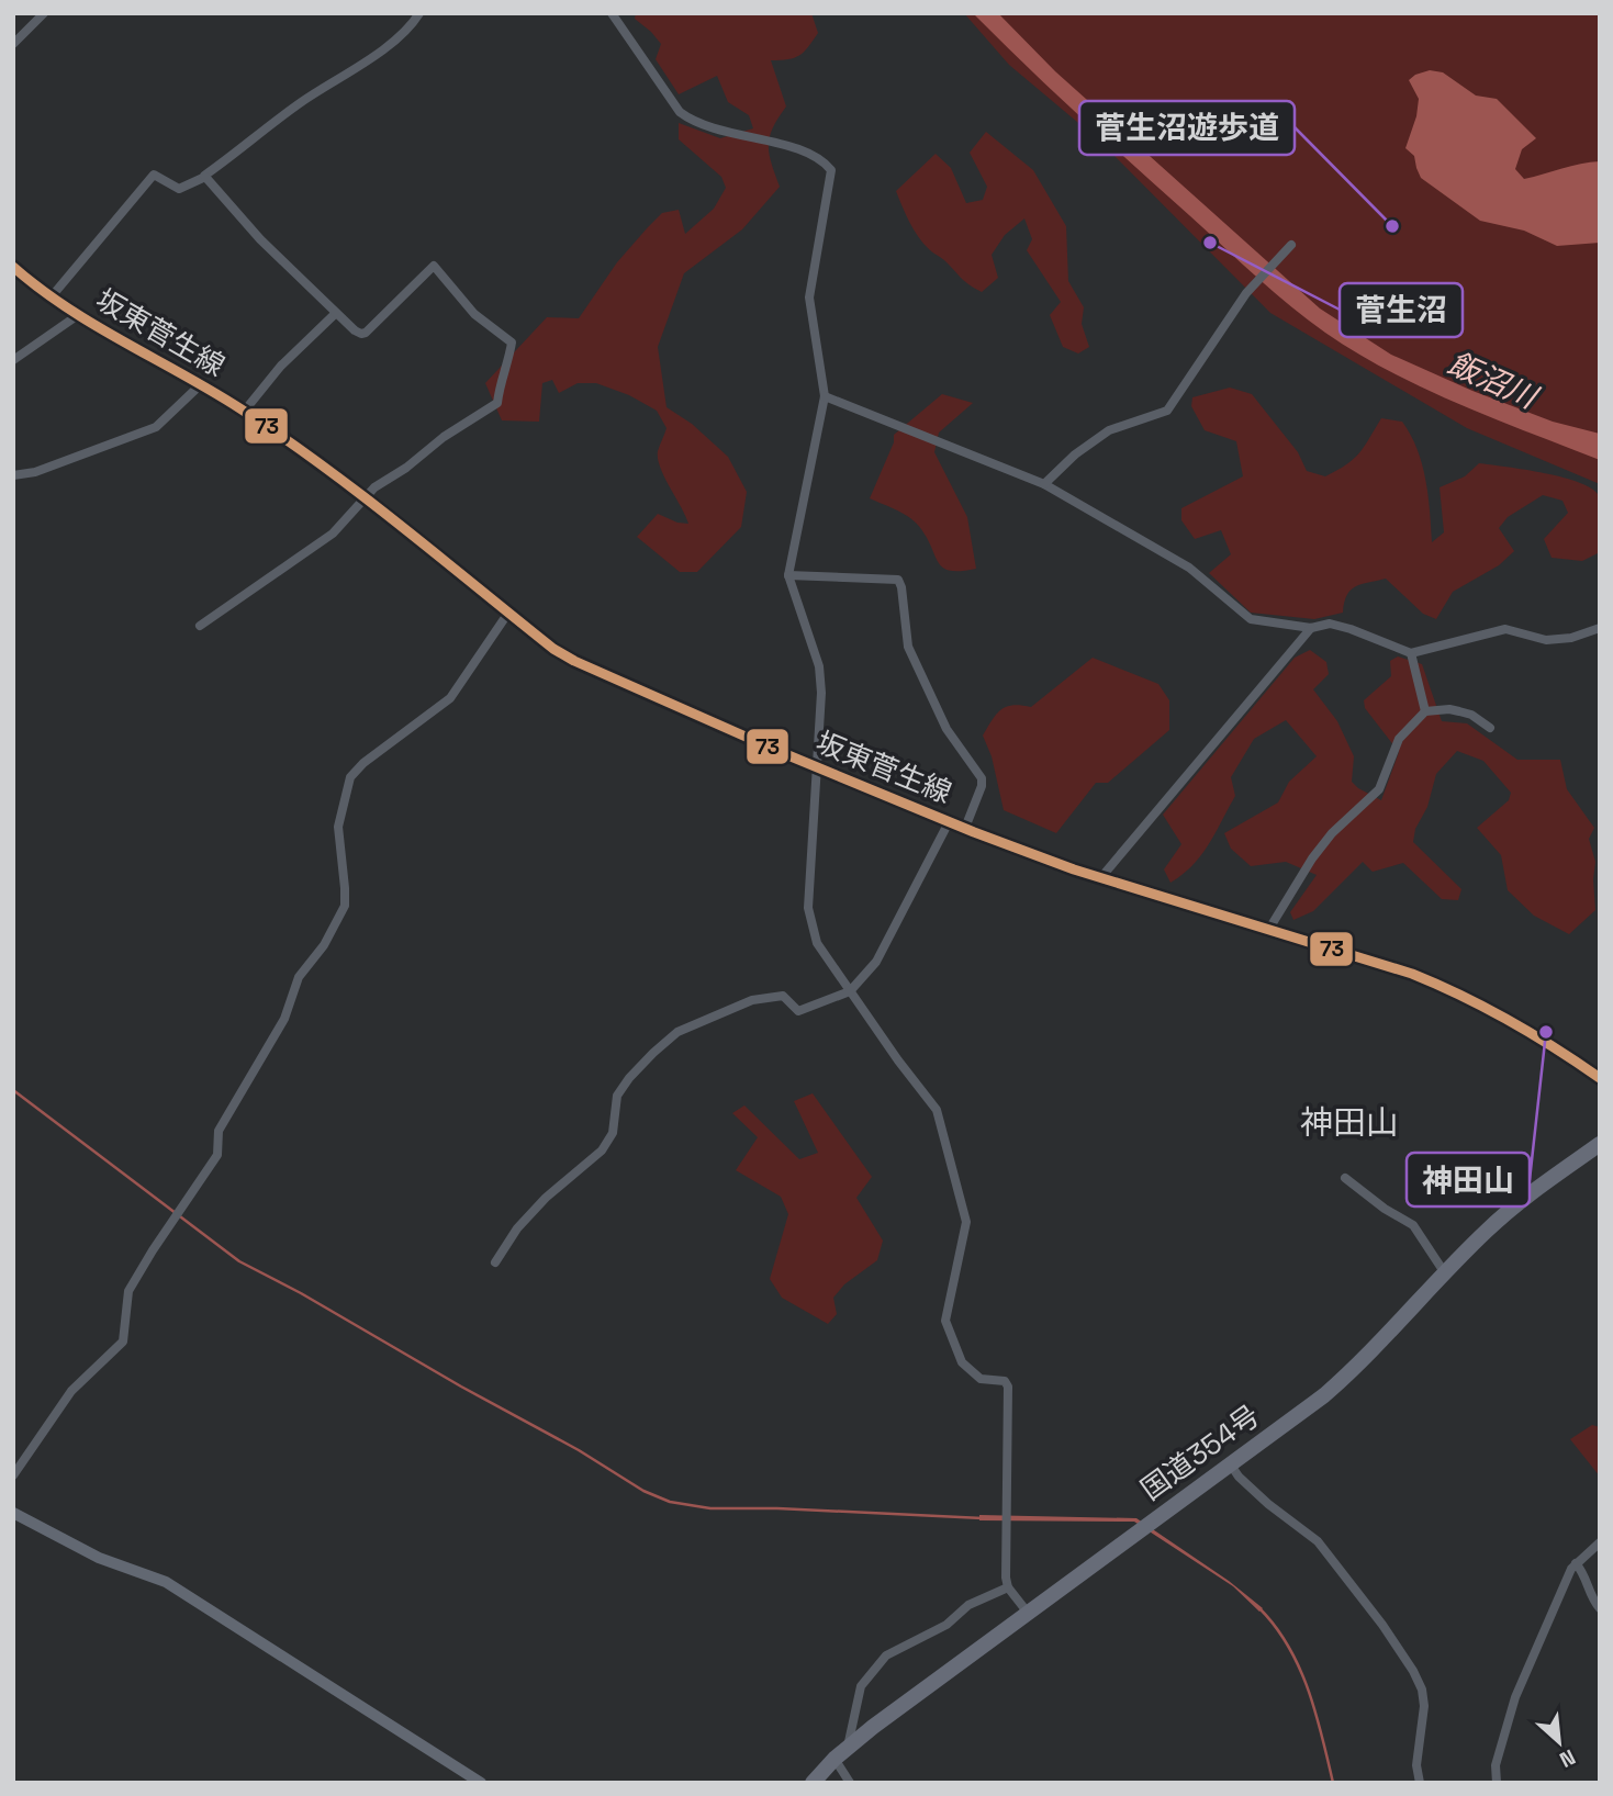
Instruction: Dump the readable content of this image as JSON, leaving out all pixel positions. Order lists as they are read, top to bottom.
{
  "streets": {
    "highway": ["国道354号"],
    "main road": ["坂東菅生線"]
  },
  "districts": ["神田山"],
  "water": ["飯沼川"],
  "places": ["菅生沼遊歩道", "菅生沼", "神田山"],
  "lines": ["transit line 73"],
  "north": "bottom right"
}
